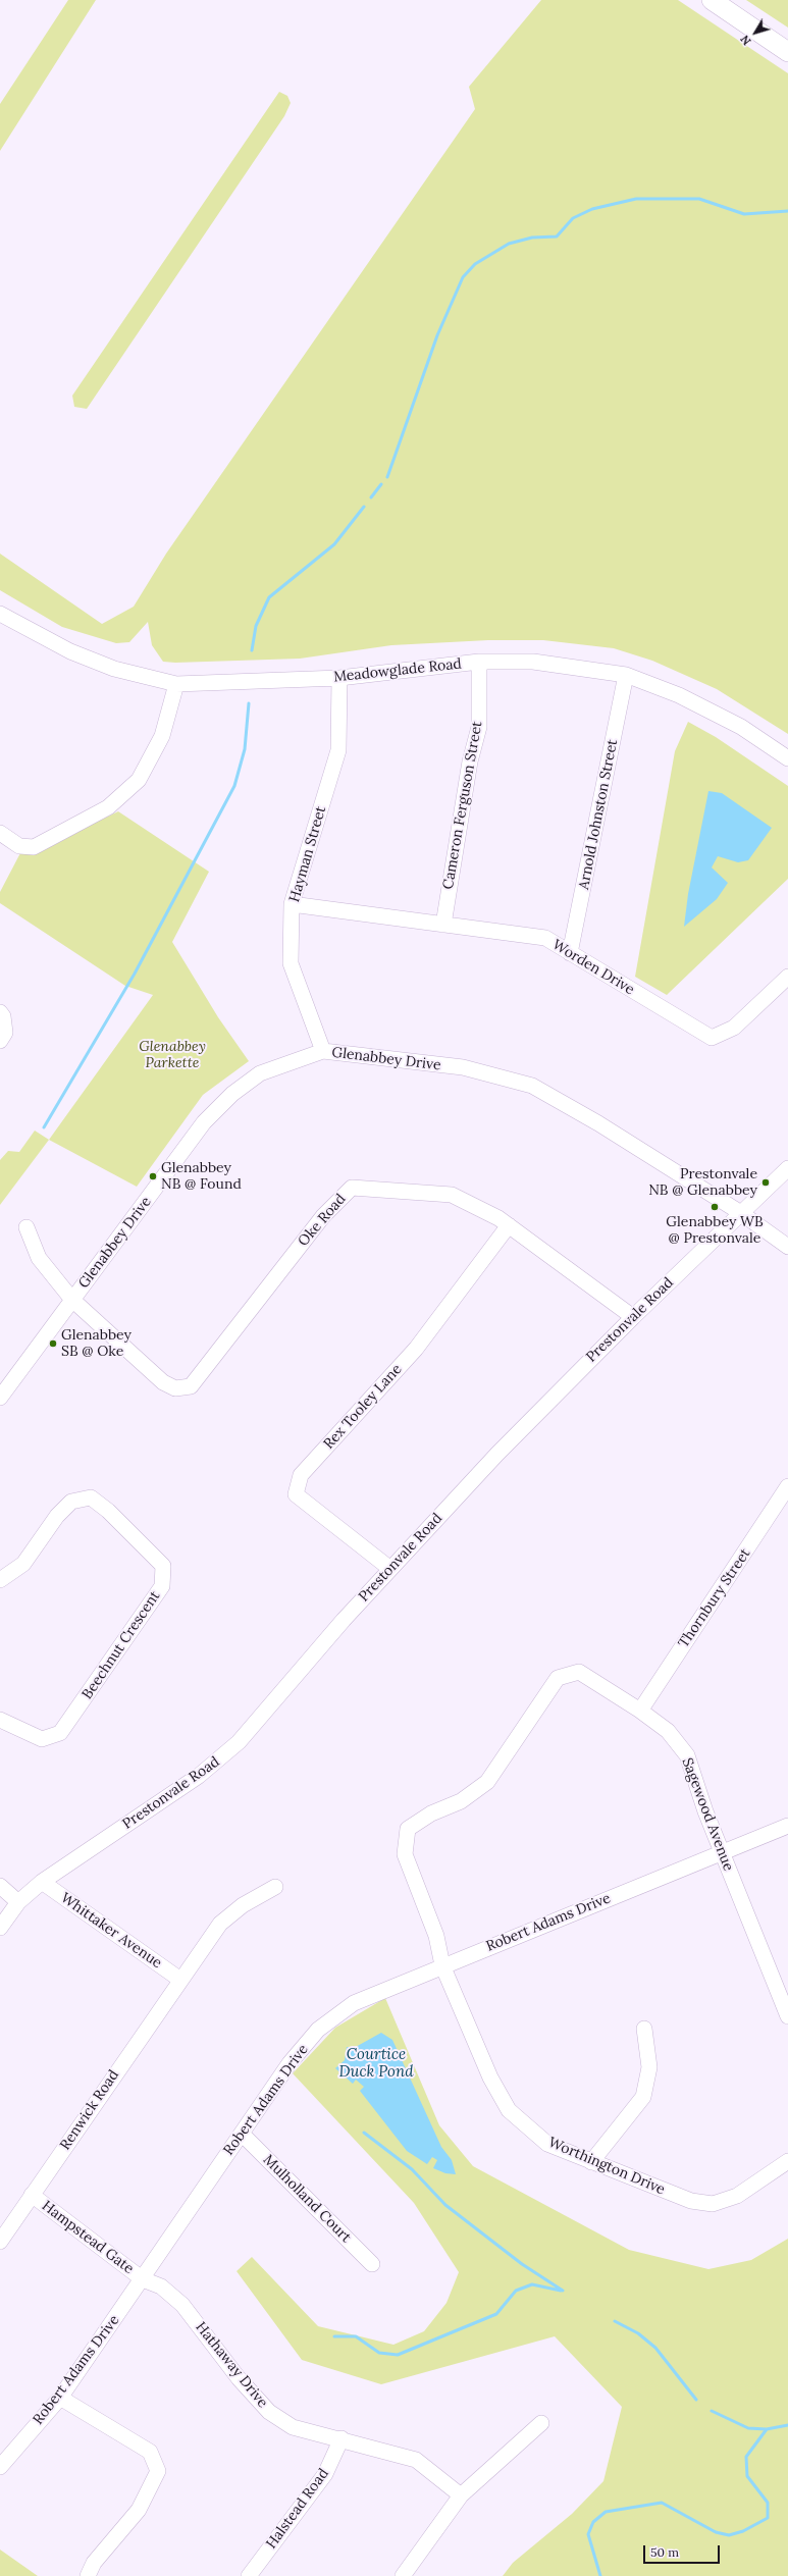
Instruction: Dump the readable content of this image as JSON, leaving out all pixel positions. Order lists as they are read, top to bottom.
{
  "streets": {
    "street": [
      "Meadowglade Road",
      "Cameron Ferguson Street",
      "Arnold Johnston Street",
      "Hayman Street",
      "Worden Drive",
      "Glenabbey Drive",
      "Oke Road",
      "Prestonvale Road",
      "Rex Tooley Lane",
      "Thornbury Street",
      "Beechnut Crescent",
      "Sagewood Avenue",
      "Robert Adams Drive",
      "Whittaker Avenue",
      "Renwick Road",
      "Worthington Drive",
      "Mulholland Court",
      "Hampstead Gate",
      "Hathaway Drive",
      "Halstead Road"
    ]
  },
  "crossings": [
    ["Meadowglade Road", "Cameron Ferguson Street"],
    ["Meadowglade Road", "Arnold Johnston Street"],
    ["Meadowglade Road", "Hayman Street"],
    ["Cameron Ferguson Street", "Worden Drive"],
    ["Arnold Johnston Street", "Worden Drive"],
    ["Hayman Street", "Worden Drive"],
    ["Hayman Street", "Glenabbey Drive"],
    ["Glenabbey Drive", "Oke Road"],
    ["Glenabbey Drive", "Prestonvale Road"],
    ["Oke Road", "Prestonvale Road"],
    ["Oke Road", "Rex Tooley Lane"],
    ["Prestonvale Road", "Rex Tooley Lane"],
    ["Prestonvale Road", "Whittaker Avenue"],
    ["Thornbury Street", "Sagewood Avenue"],
    ["Sagewood Avenue", "Robert Adams Drive"],
    ["Sagewood Avenue", "Worthington Drive"],
    ["Robert Adams Drive", "Worthington Drive"],
    ["Robert Adams Drive", "Mulholland Court"],
    ["Robert Adams Drive", "Hampstead Gate"],
    ["Robert Adams Drive", "Hathaway Drive"],
    ["Whittaker Avenue", "Renwick Road"],
    ["Renwick Road", "Hampstead Gate"],
    ["Hampstead Gate", "Hathaway Drive"],
    ["Hathaway Drive", "Halstead Road"]
  ],
  "water": ["Courtice Duck Pond"],
  "parks": ["Glenabbey Parkette"],
  "places": [
    "Glenabbey NB @ Found",
    "Prestonvale NB @ Glenabbey",
    "Glenabbey WB @ Prestonvale",
    "Glenabbey SB @ Oke"
  ],
  "scale_bar": "50 m",
  "north": "bottom left"
}
